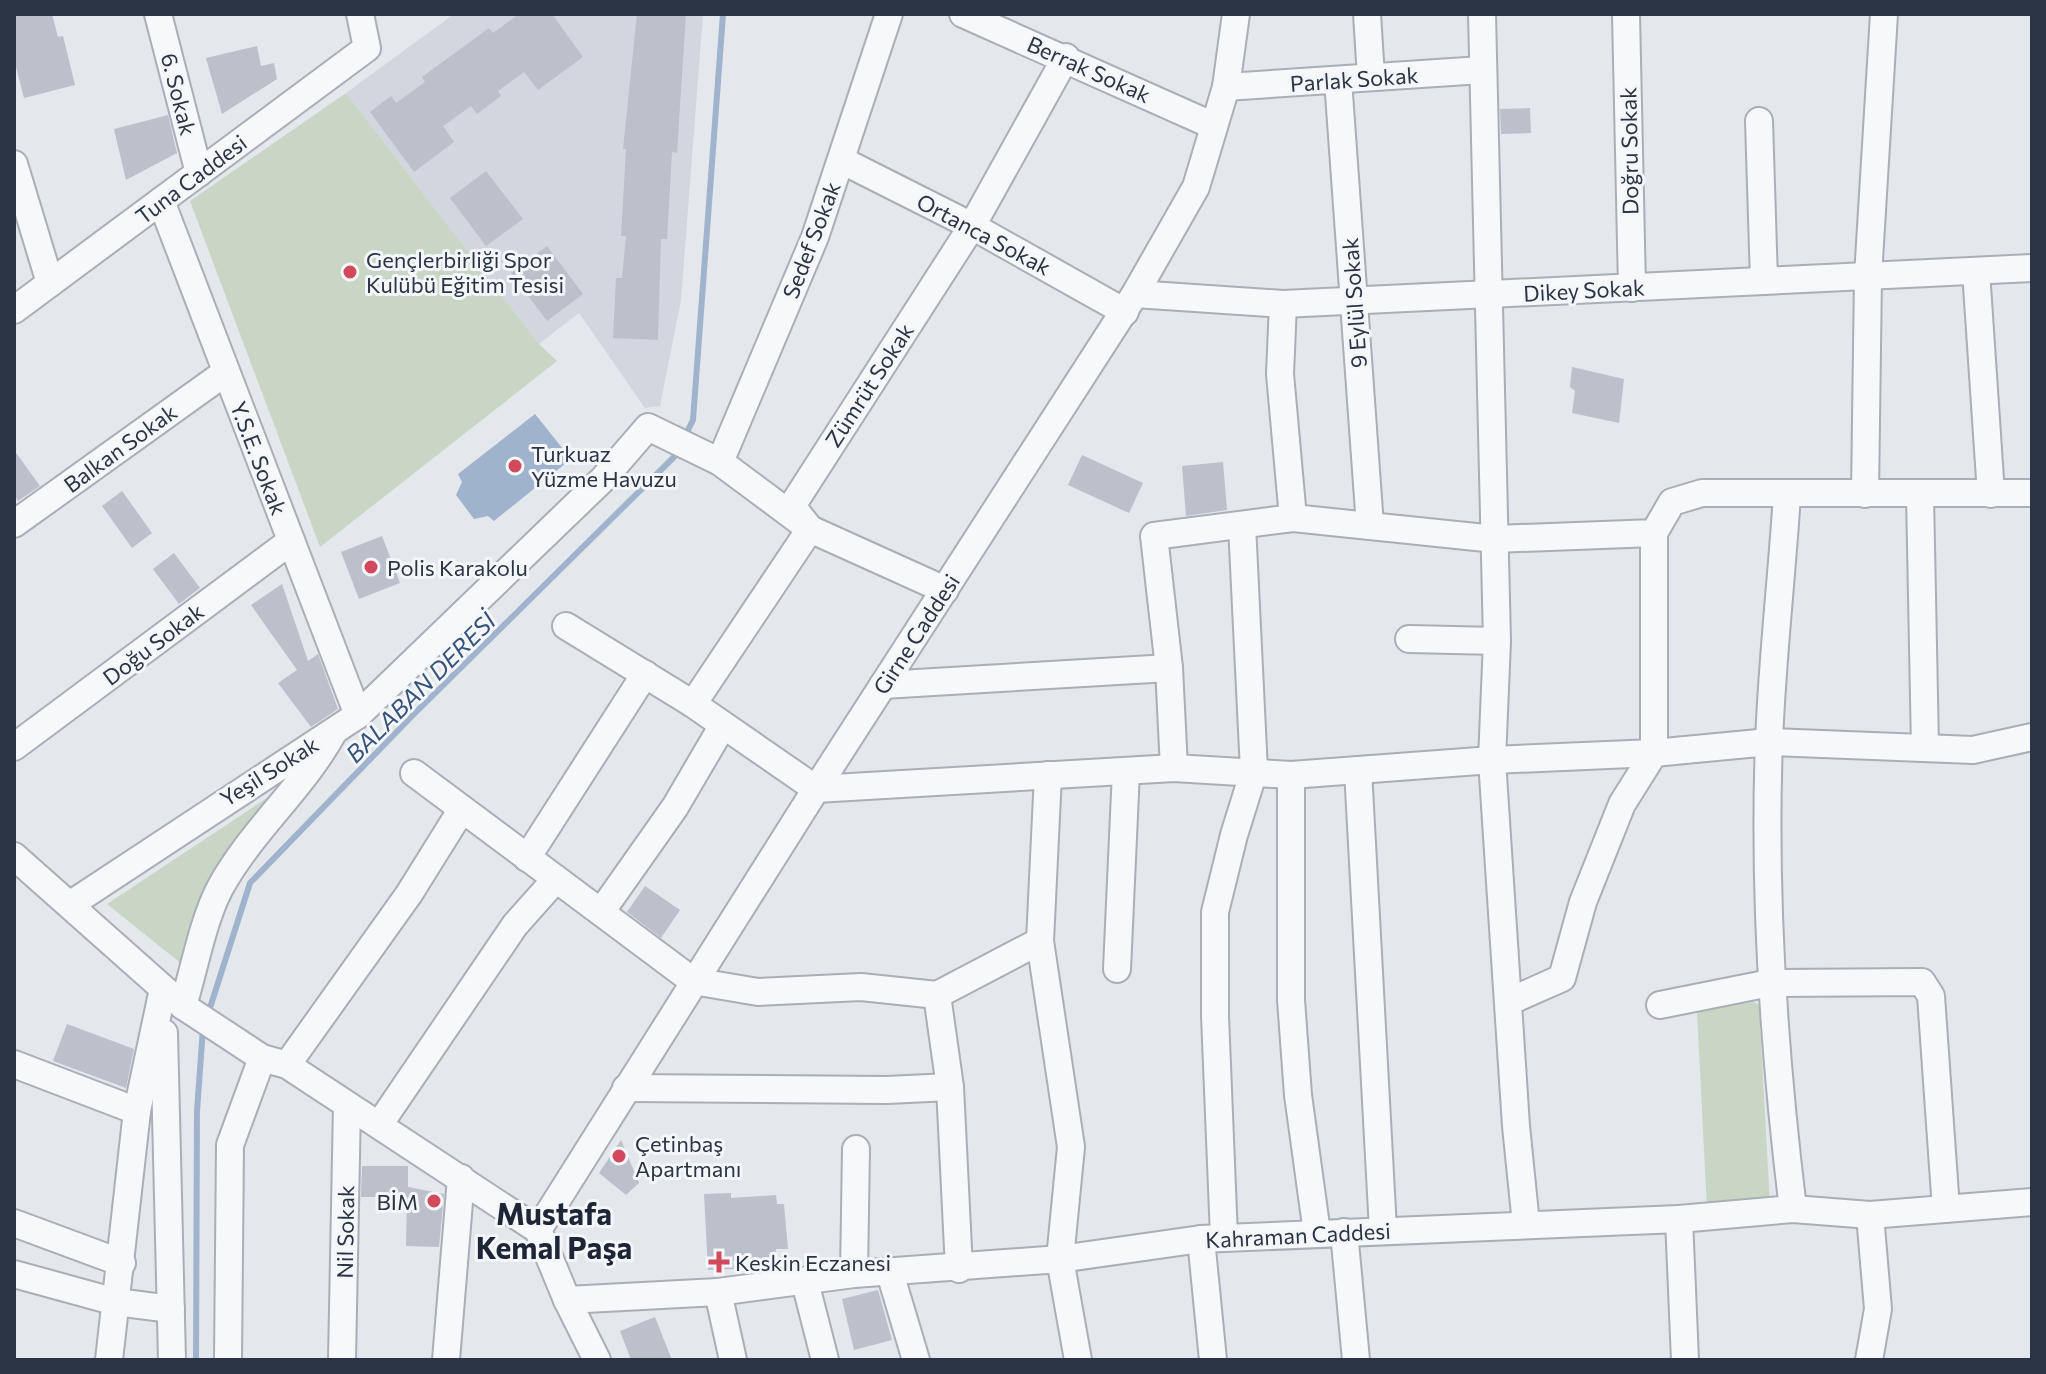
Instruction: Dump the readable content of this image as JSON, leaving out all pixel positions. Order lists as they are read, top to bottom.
{
  "streets": {
    "street": [
      "Berrak Sokak",
      "Parlak Sokak",
      "6. Sokak",
      "Doğru Sokak",
      "Tuna Caddesi",
      "Ortanca Sokak",
      "Sedef Sokak",
      "Dikey Sokak",
      "9 Eylül Sokak",
      "Zümrüt Sokak",
      "Balkan Sokak",
      "Y.S.E. Sokak",
      "Girne Caddesi",
      "Doğu Sokak",
      "Yeşil Sokak",
      "Nil Sokak",
      "Kahraman Caddesi"
    ]
  },
  "crossings": [
    ["Berrak Sokak", "Zümrüt Sokak"],
    ["Berrak Sokak", "Girne Caddesi"],
    ["Parlak Sokak", "9 Eylül Sokak"],
    ["Parlak Sokak", "Girne Caddesi"],
    ["6. Sokak", "Tuna Caddesi"],
    ["Doğru Sokak", "Dikey Sokak"],
    ["Tuna Caddesi", "Y.S.E. Sokak"],
    ["Ortanca Sokak", "Sedef Sokak"],
    ["Ortanca Sokak", "Dikey Sokak"],
    ["Ortanca Sokak", "Zümrüt Sokak"],
    ["Ortanca Sokak", "Girne Caddesi"],
    ["Sedef Sokak", "Yeşil Sokak"],
    ["Dikey Sokak", "9 Eylül Sokak"],
    ["Dikey Sokak", "Girne Caddesi"],
    ["Balkan Sokak", "Y.S.E. Sokak"],
    ["Y.S.E. Sokak", "Doğu Sokak"],
    ["Y.S.E. Sokak", "Yeşil Sokak"]
  ],
  "districts": ["Mustafa Kemal Paşa"],
  "water": ["BALABAN DERESİ"],
  "places": {
    "other": [
      "Gençlerbirliği Spor Kulübü Eğitim Tesisi",
      "Turkuaz Yüzme Havuzu",
      "Polis Karakolu",
      "Çetinbaş Apartmanı",
      "BİM"
    ],
    "health": ["Keskin Eczanesi"]
  }
}
